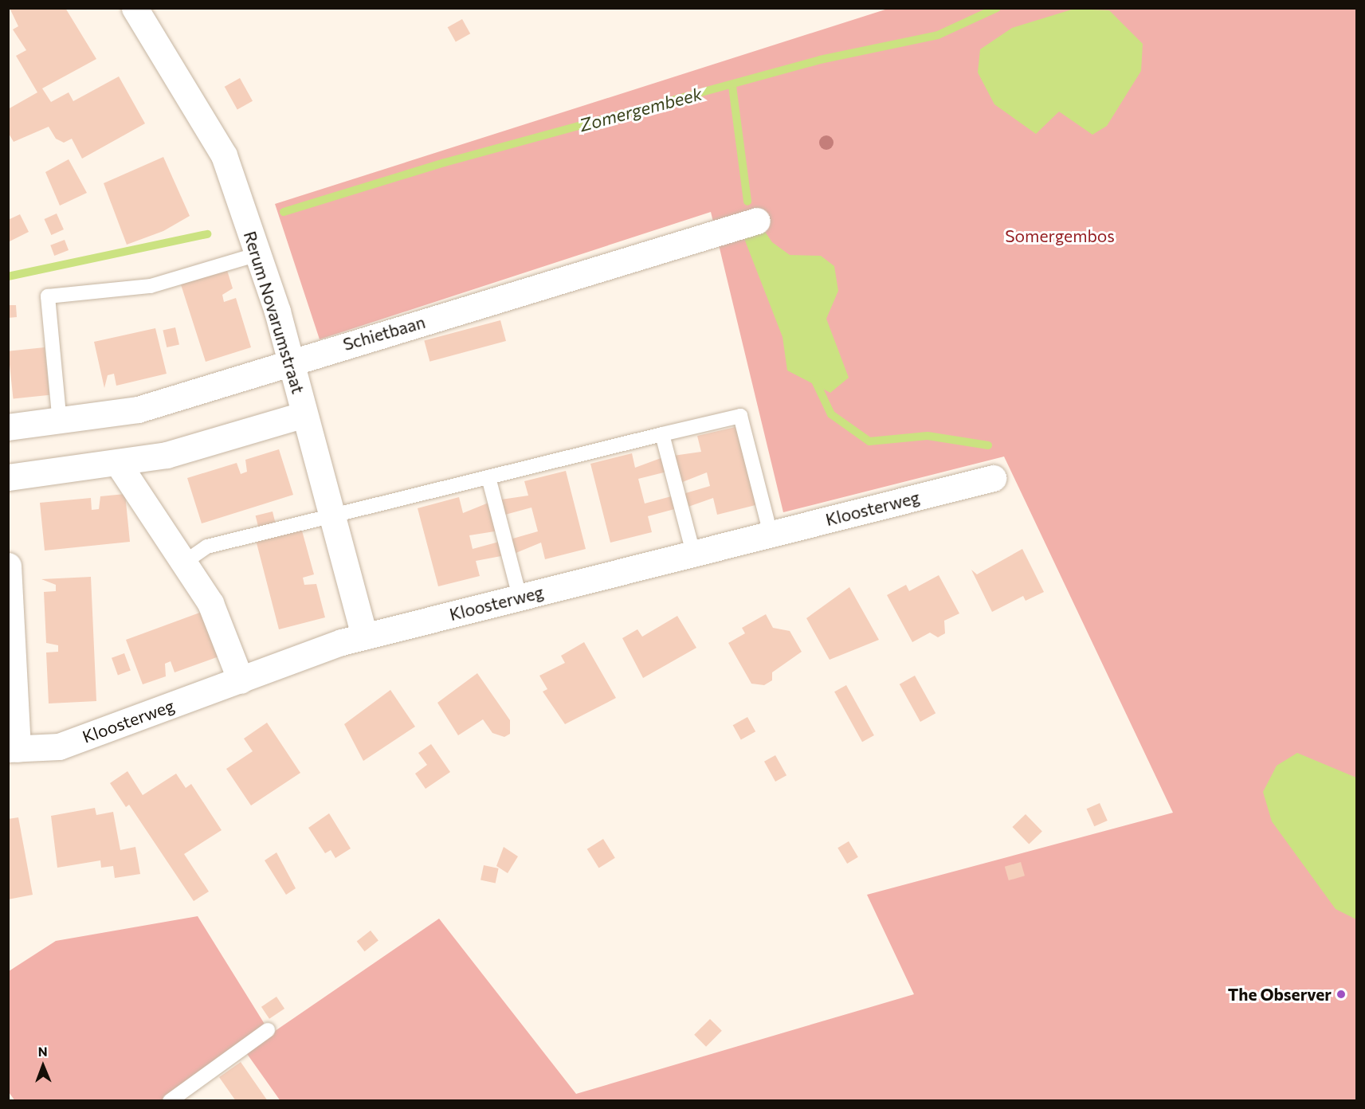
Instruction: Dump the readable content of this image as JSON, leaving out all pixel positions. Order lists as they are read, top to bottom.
{
  "streets": {
    "street": ["Rerum Novarumstraat", "Schietbaan", "Kloosterweg"]
  },
  "crossings": [
    ["Rerum Novarumstraat", "Schietbaan"],
    ["Rerum Novarumstraat", "Kloosterweg"]
  ],
  "water": ["Zomergembeek"],
  "parks": ["Somergembos"],
  "places": ["The Observer"],
  "north": "top"
}
